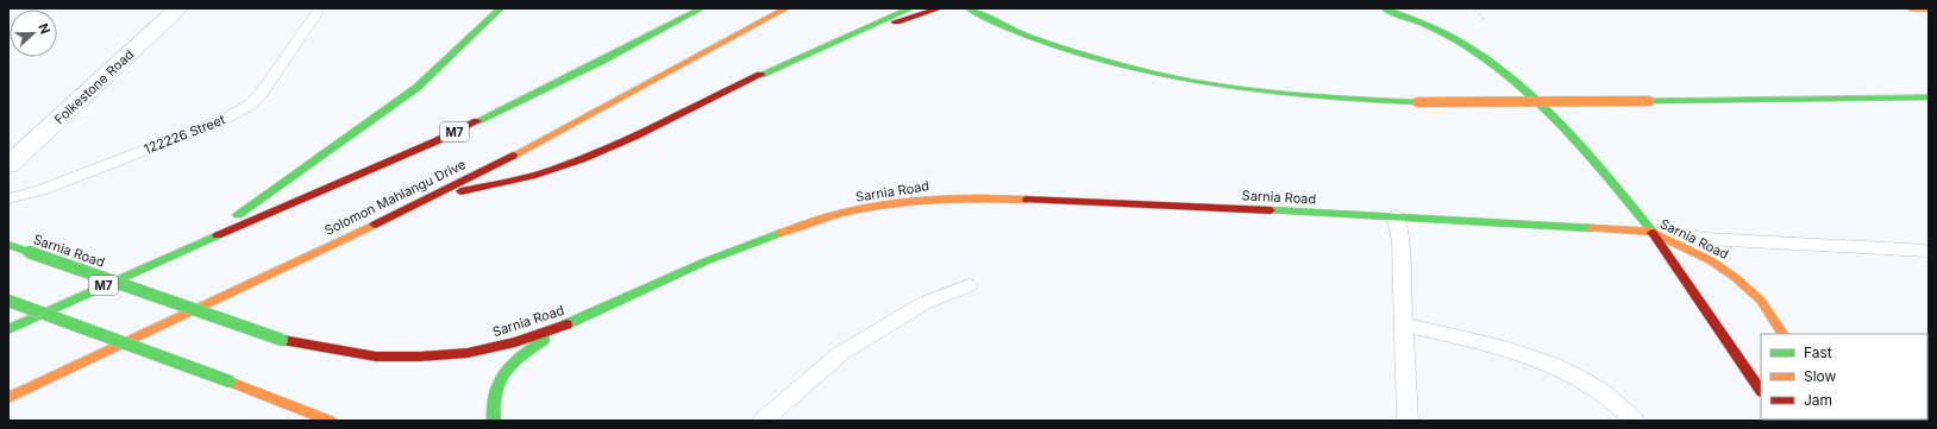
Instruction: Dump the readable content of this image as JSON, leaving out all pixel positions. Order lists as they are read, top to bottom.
{
  "streets": {
    "main road": ["M7", "Sarnia Road", "Solomon Mahlangu Drive"],
    "street": ["Folkestone Road"],
    "lane": ["122226 Street"]
  },
  "legend": ["Fast", "Slow", "Jam"],
  "north": "right"
}
